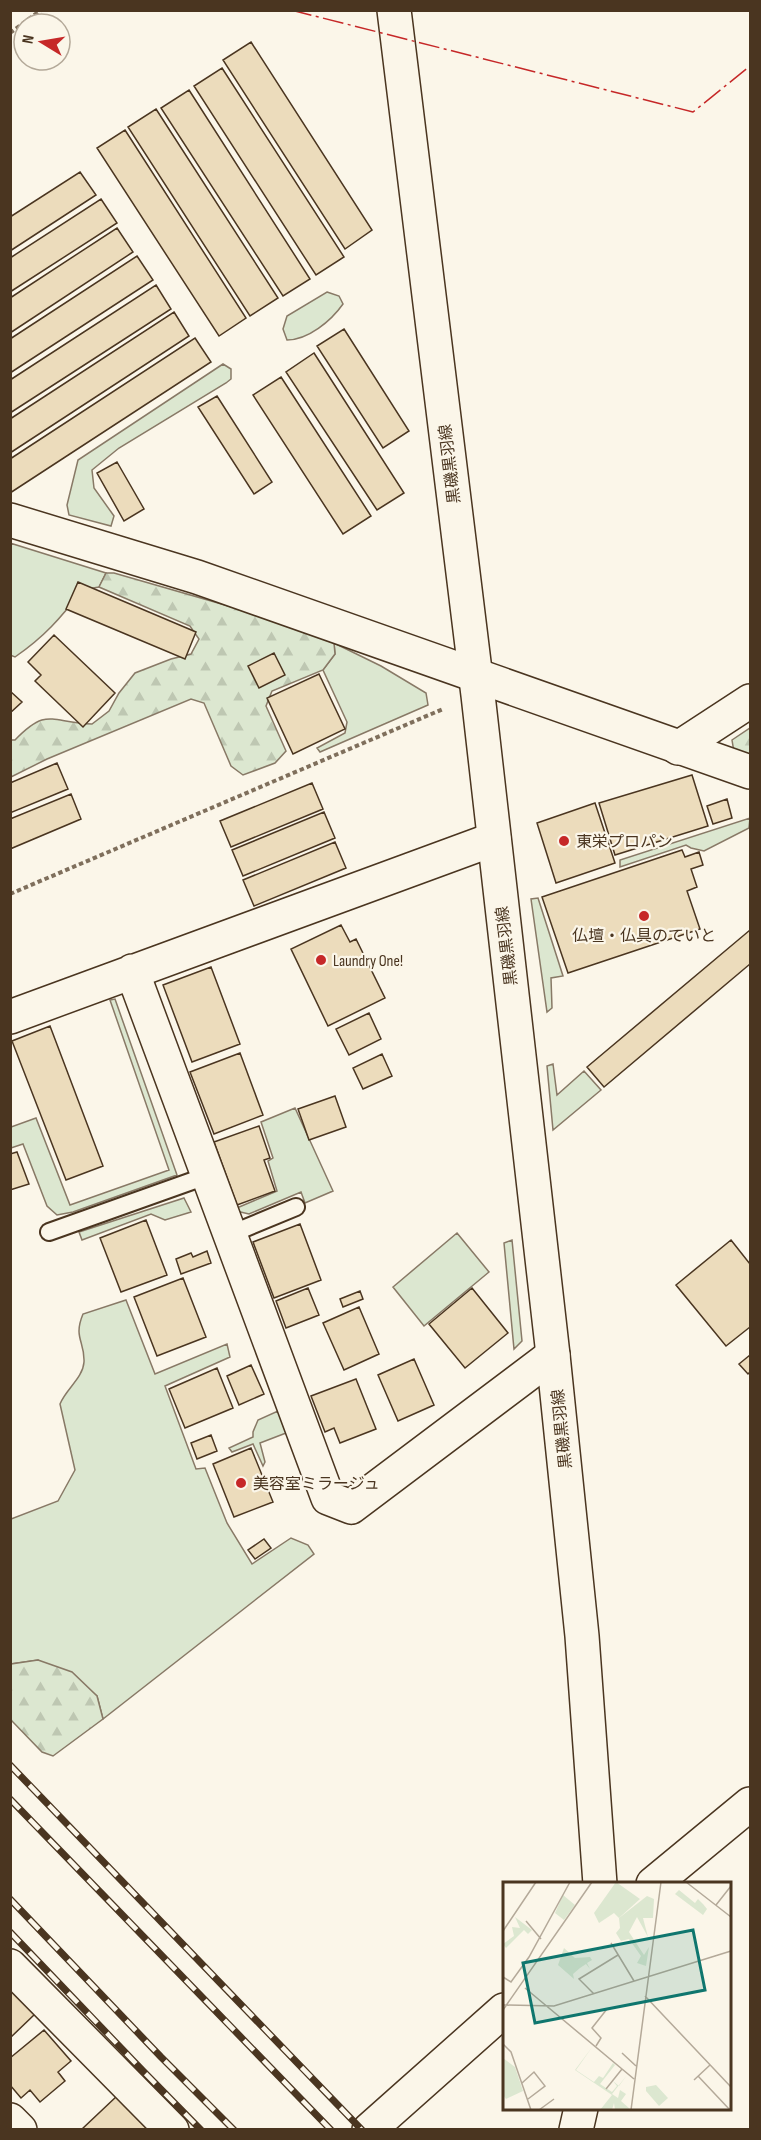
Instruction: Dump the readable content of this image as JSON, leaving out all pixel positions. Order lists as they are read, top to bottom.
{
  "streets": {
    "street": ["黒磯黒羽線"]
  },
  "places": [
    "東栄プロパン",
    "仏壇・仏具のていと",
    "Laundry One!",
    "美容室ミラージュ"
  ],
  "north": "left"
}
